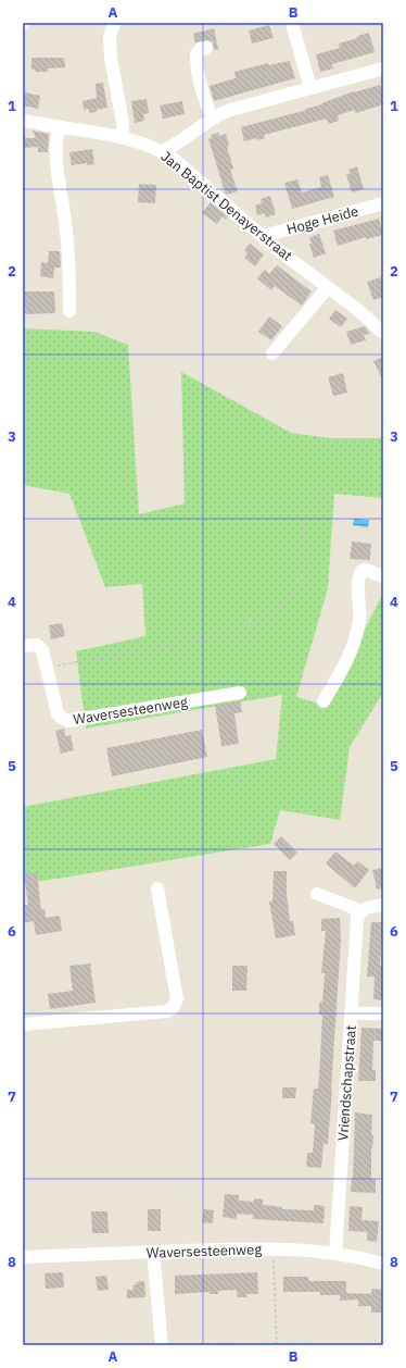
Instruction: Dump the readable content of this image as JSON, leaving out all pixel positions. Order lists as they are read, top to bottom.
{
  "streets": {
    "street": [
      "Jan Baptist Denayerstraat",
      "Hoge Heide",
      "Waversesteenweg",
      "Vriendschapstraat"
    ]
  },
  "crossings": [
    ["Jan Baptist Denayerstraat", "Hoge Heide"],
    ["Waversesteenweg", "Vriendschapstraat"]
  ],
  "grid": {
    "columns": ["A", "B"],
    "rows": [
      "1",
      "2",
      "3",
      "4",
      "5",
      "6",
      "7",
      "8"
    ]
  }
}
